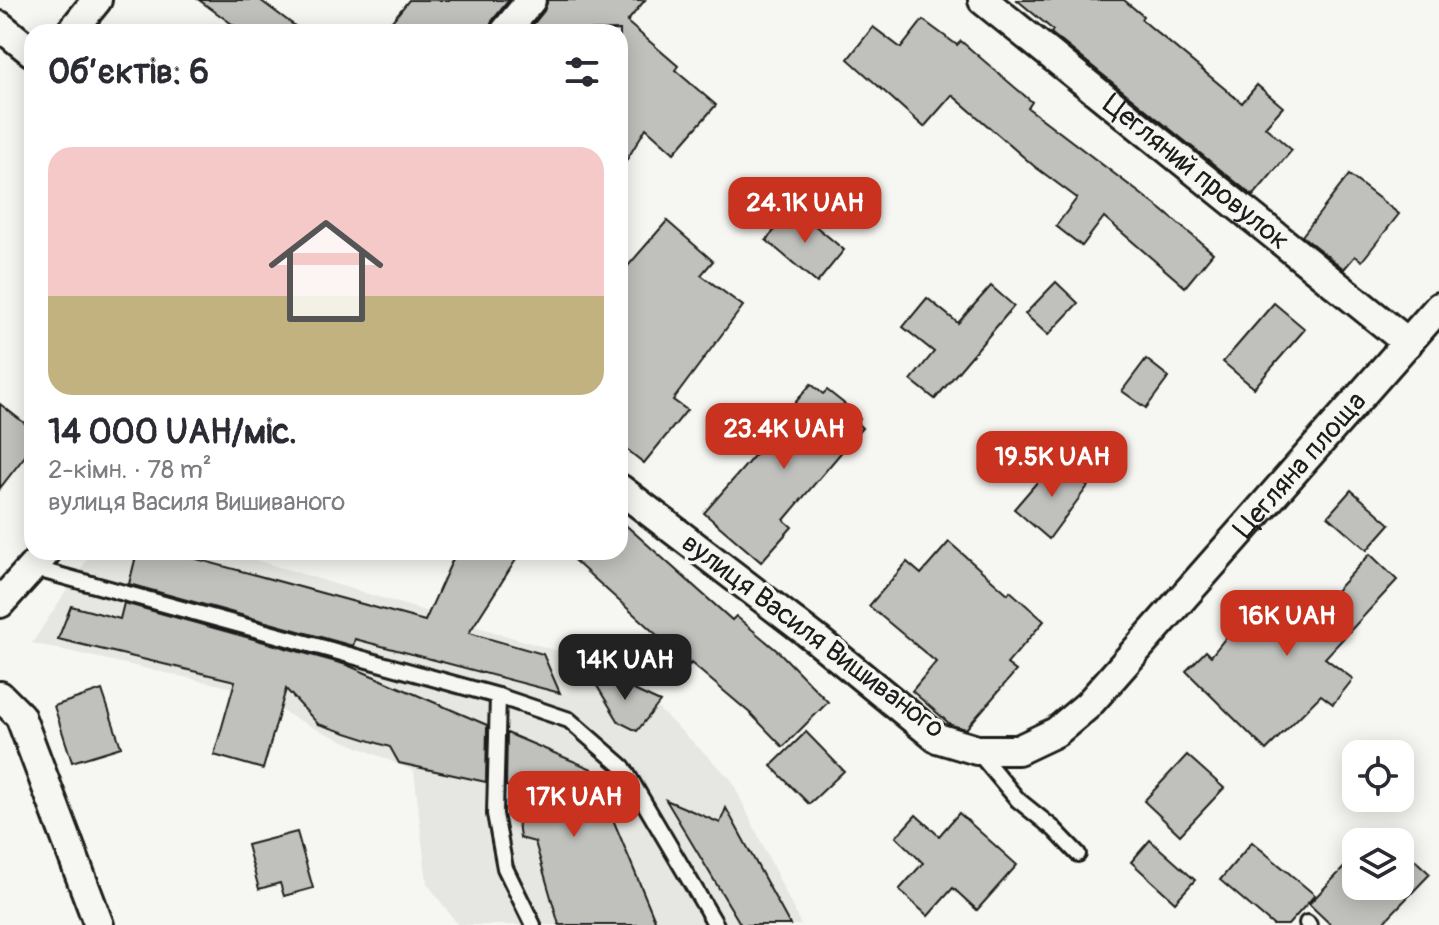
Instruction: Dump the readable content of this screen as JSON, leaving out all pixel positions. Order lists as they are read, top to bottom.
{
  "streets": {
    "street": ["Цегляний провулок", "Цегляна площа", "вулиця Василя Вишиваного"]
  },
  "crossings": [
    ["Цегляний провулок", "Цегляна площа"],
    ["Цегляна площа", "вулиця Василя Вишиваного"]
  ],
  "page": {
    "heading": "Об’єктів: 6",
    "list": [
      {
        "name": "14 000 UAH/міс.",
        "note": "2-кімн. · 78 m² · вулиця Василя Вишиваного"
      }
    ],
    "price": [
      "24.1K UAH",
      "23.4K UAH",
      "19.5K UAH",
      "16K UAH",
      "14K UAH",
      "17K UAH"
    ]
  }
}
